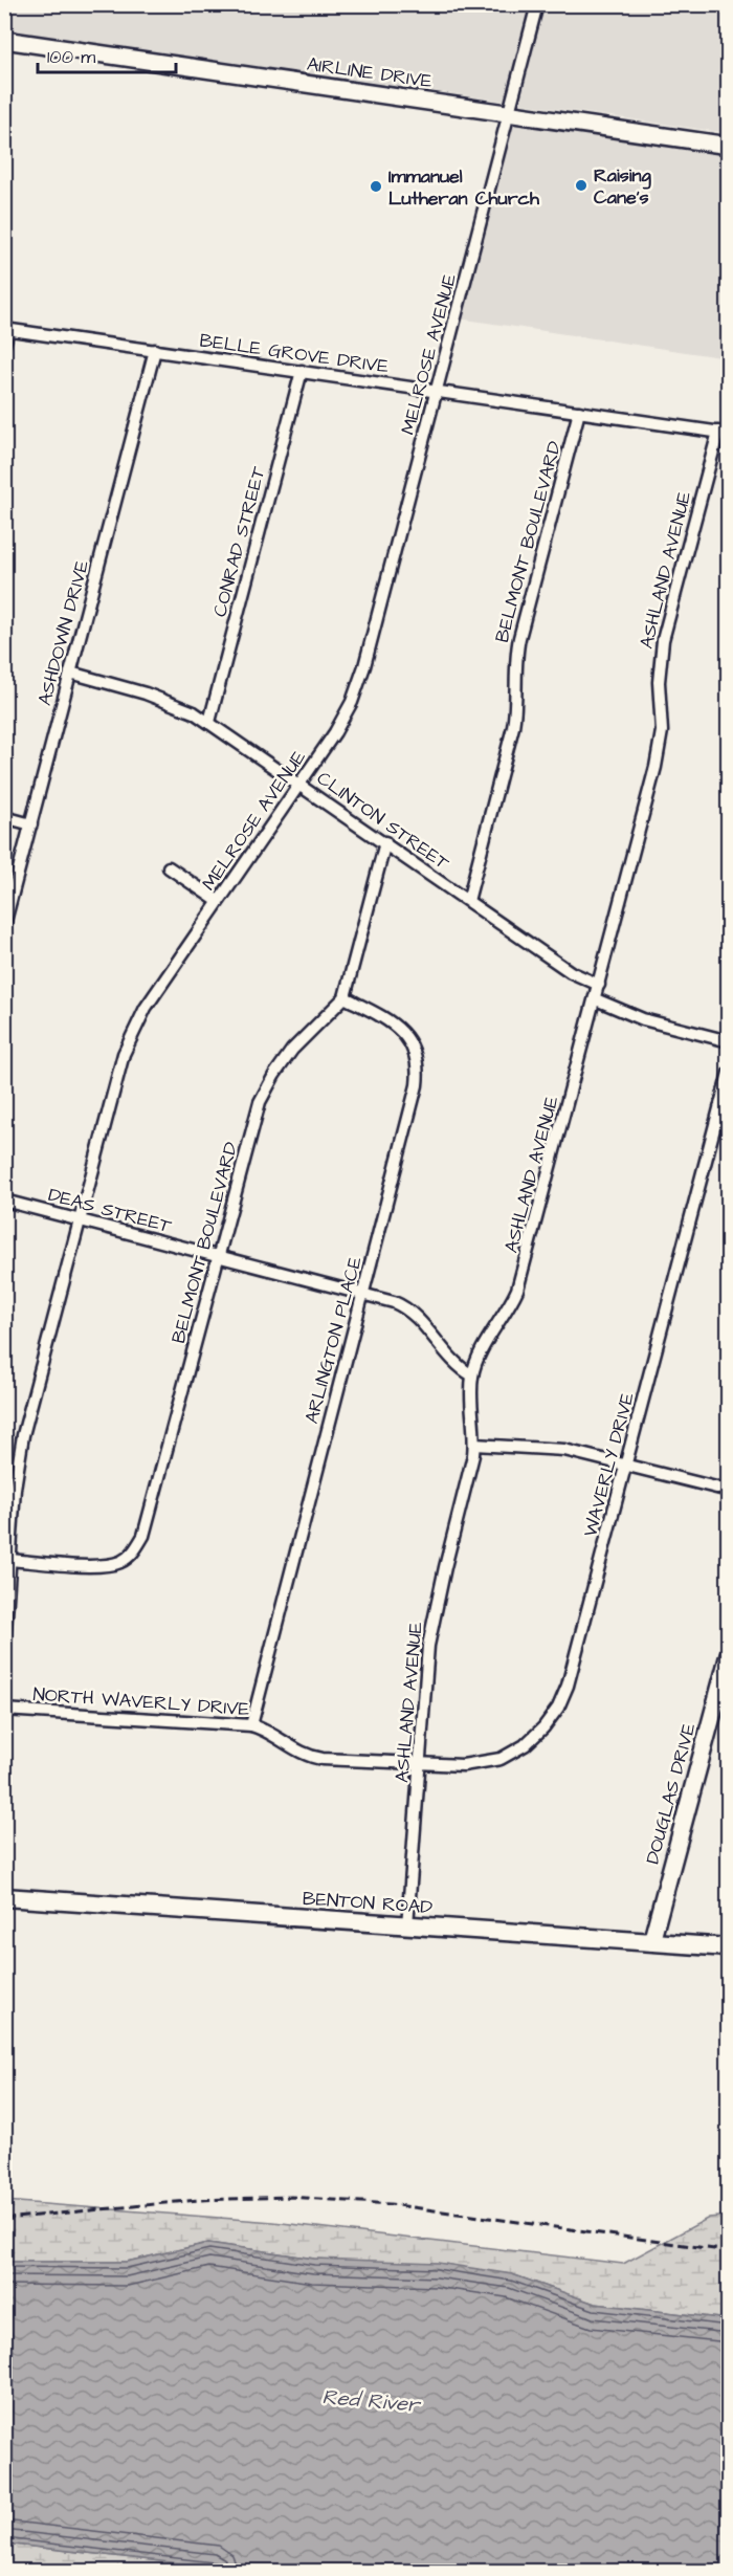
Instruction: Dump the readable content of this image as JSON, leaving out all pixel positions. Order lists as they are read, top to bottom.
{
  "streets": {
    "main road": ["AIRLINE DRIVE", "DOUGLAS DRIVE", "BENTON ROAD"],
    "street": [
      "BELLE GROVE DRIVE",
      "MELROSE AVENUE",
      "CONRAD STREET",
      "BELMONT BOULEVARD",
      "ASHLAND AVENUE",
      "ASHDOWN DRIVE",
      "CLINTON STREET",
      "DEAS STREET",
      "ARLINGTON PLACE",
      "WAVERLY DRIVE",
      "NORTH WAVERLY DRIVE"
    ]
  },
  "crossings": [
    ["AIRLINE DRIVE", "MELROSE AVENUE"],
    ["BELLE GROVE DRIVE", "MELROSE AVENUE"],
    ["BELLE GROVE DRIVE", "CONRAD STREET"],
    ["BELLE GROVE DRIVE", "BELMONT BOULEVARD"],
    ["BELLE GROVE DRIVE", "ASHLAND AVENUE"],
    ["BELLE GROVE DRIVE", "ASHDOWN DRIVE"],
    ["MELROSE AVENUE", "BELMONT BOULEVARD"],
    ["MELROSE AVENUE", "CLINTON STREET"],
    ["MELROSE AVENUE", "DEAS STREET"],
    ["CONRAD STREET", "CLINTON STREET"],
    ["BELMONT BOULEVARD", "CLINTON STREET"],
    ["BELMONT BOULEVARD", "DEAS STREET"],
    ["BELMONT BOULEVARD", "ARLINGTON PLACE"],
    ["ASHLAND AVENUE", "CLINTON STREET"],
    ["ASHLAND AVENUE", "DEAS STREET"],
    ["ASHLAND AVENUE", "WAVERLY DRIVE"],
    ["ASHLAND AVENUE", "NORTH WAVERLY DRIVE"],
    ["ASHLAND AVENUE", "BENTON ROAD"],
    ["ASHDOWN DRIVE", "CLINTON STREET"],
    ["DEAS STREET", "ARLINGTON PLACE"],
    ["ARLINGTON PLACE", "NORTH WAVERLY DRIVE"],
    ["WAVERLY DRIVE", "NORTH WAVERLY DRIVE"],
    ["DOUGLAS DRIVE", "BENTON ROAD"]
  ],
  "water": ["Red River"],
  "places": ["Raising Cane's", "Immanuel Lutheran Church"],
  "scale_bar": "100 m"
}
